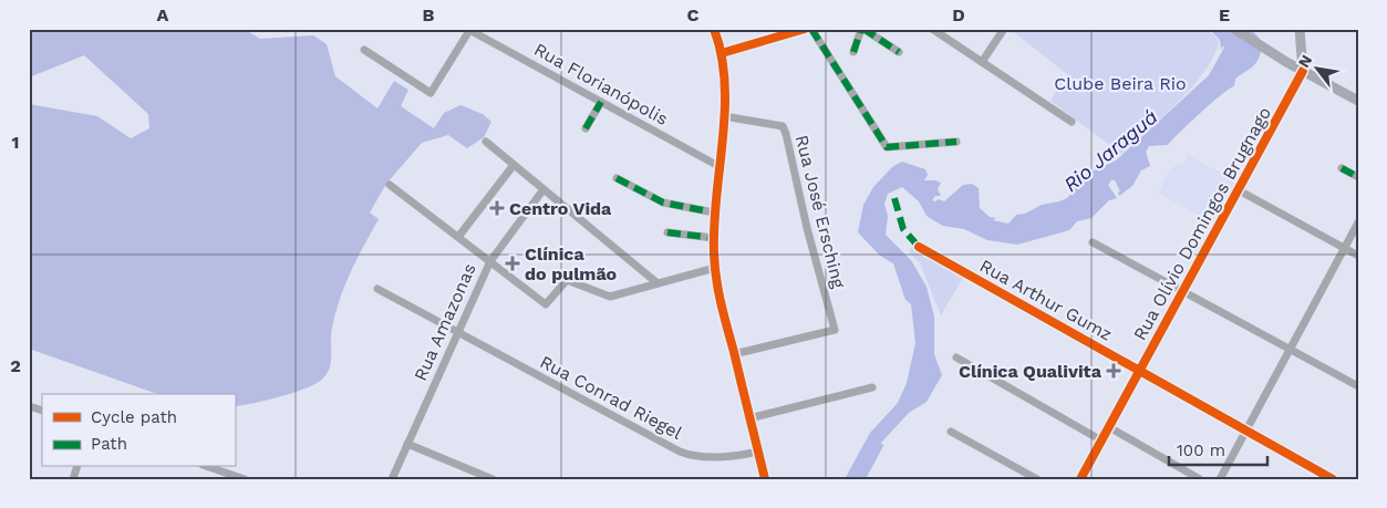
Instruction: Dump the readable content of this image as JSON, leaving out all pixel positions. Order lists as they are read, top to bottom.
{
  "streets": {
    "main road": ["Rua Olívio Domingos Brugnago"],
    "street": [
      "Rua Florianópolis",
      "Rua José Ersching",
      "Rua Arthur Gumz",
      "Rua Amazonas",
      "Rua Conrad Riegel"
    ]
  },
  "crossings": [
    ["Rua Olívio Domingos Brugnago", "Rua Arthur Gumz"],
    ["Rua Amazonas", "Rua Conrad Riegel"]
  ],
  "water": ["Rio Jaraguá"],
  "parks": ["Clube Beira Rio"],
  "places": {
    "health": ["Centro Vida", "Clínica do pulmão", "Clínica Qualivita"]
  },
  "legend": ["Cycle path", "Path"],
  "scale_bar": "100 m",
  "north": "top left",
  "grid": {
    "columns": [
      "A",
      "B",
      "C",
      "D",
      "E"
    ],
    "rows": ["1", "2"]
  }
}
